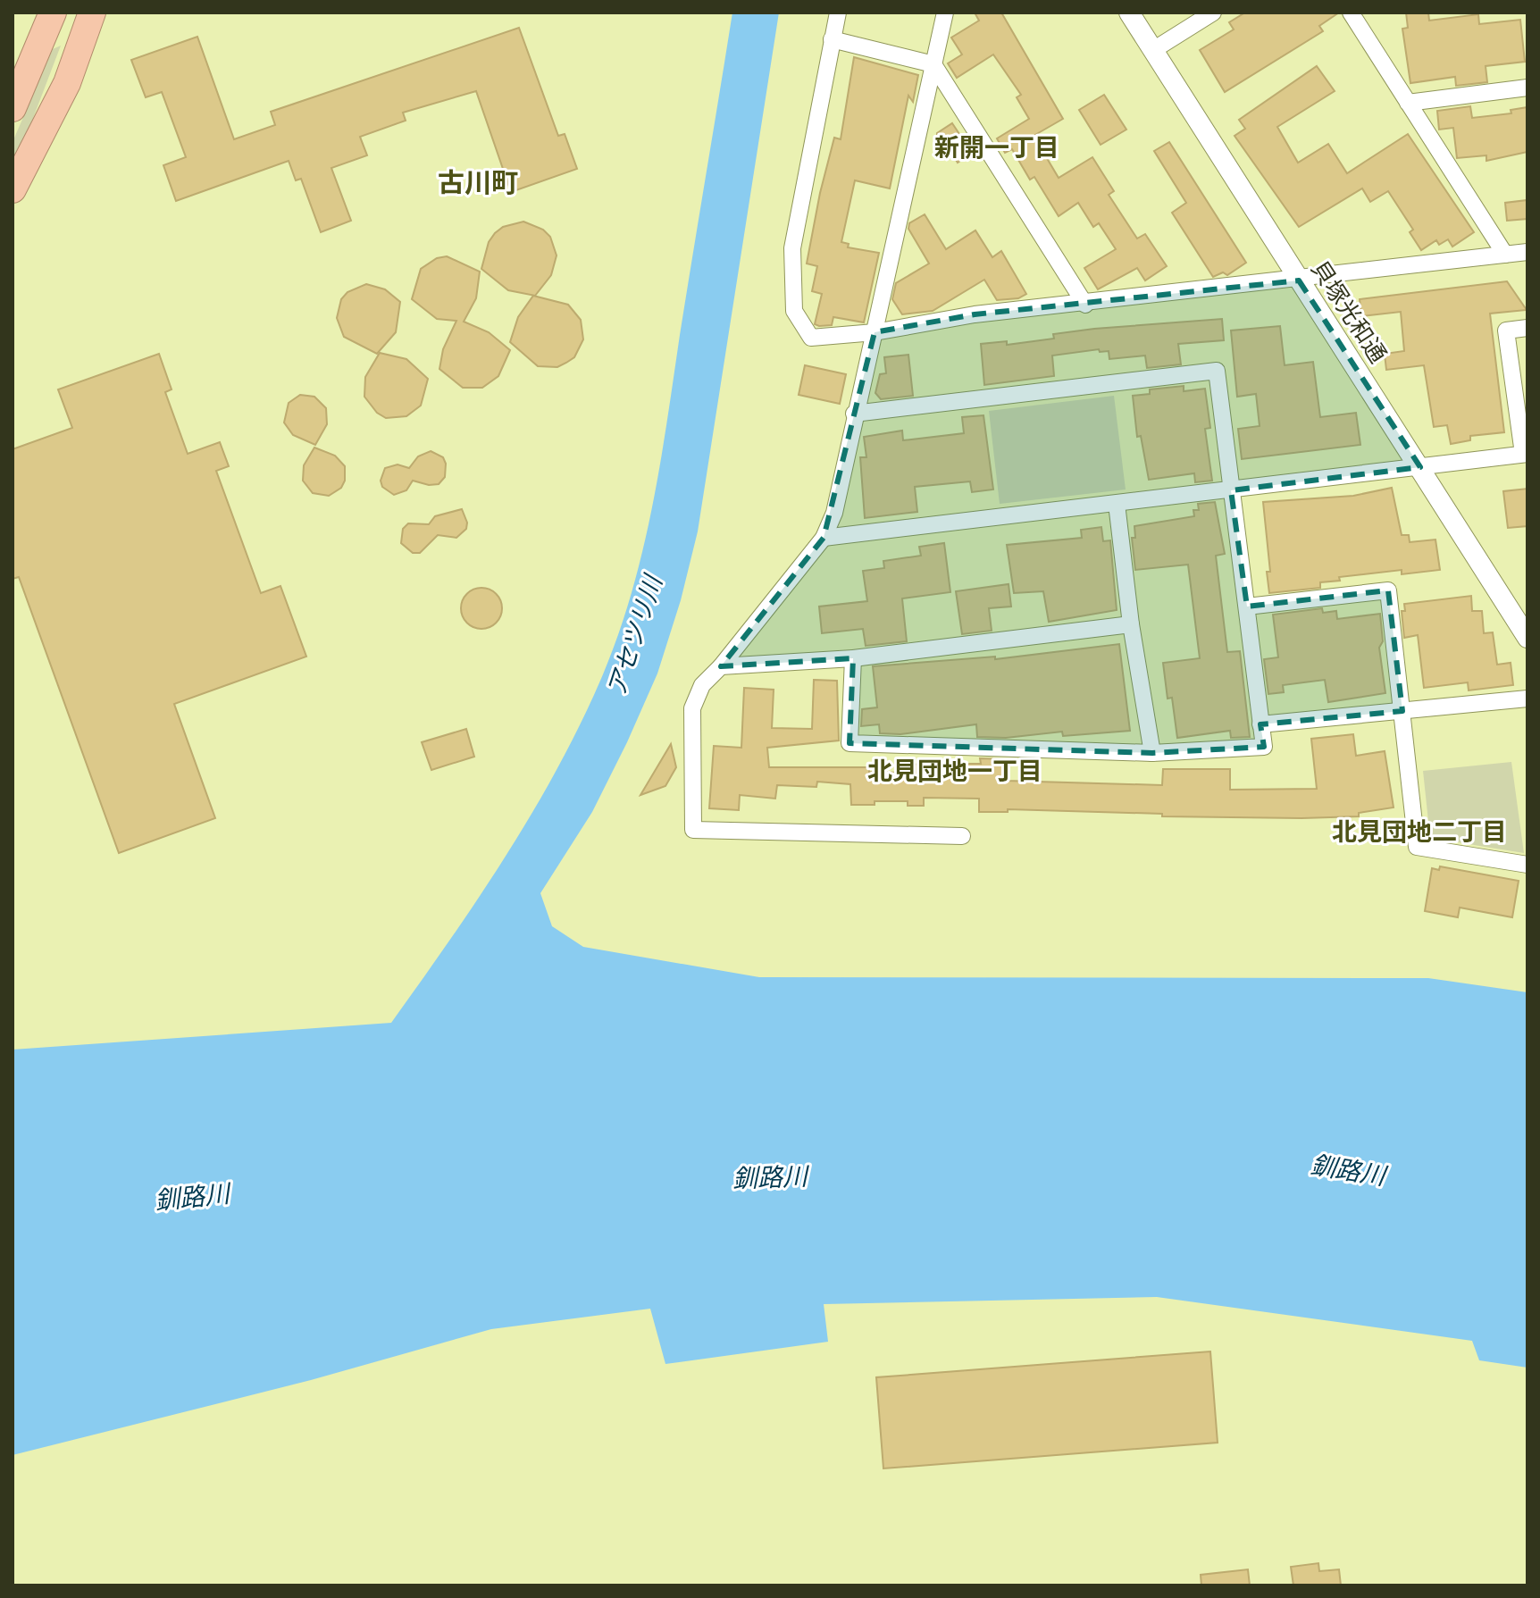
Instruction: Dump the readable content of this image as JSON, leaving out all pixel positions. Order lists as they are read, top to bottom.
{
  "streets": {
    "street": ["貝塚光和通"]
  },
  "districts": [
    "新開一丁目",
    "古川町",
    "北見団地一丁目",
    "北見団地二丁目"
  ],
  "water": ["アセツリ川", "釧路川"]
}
